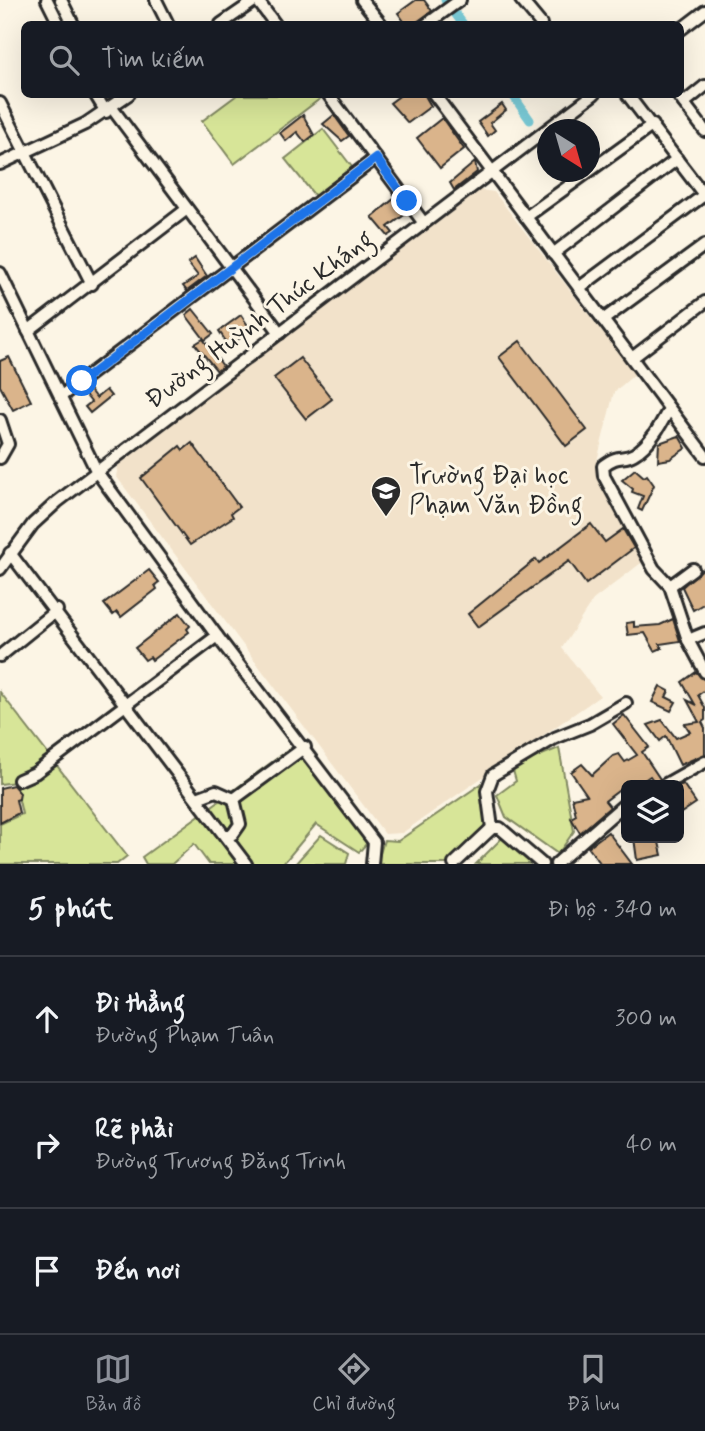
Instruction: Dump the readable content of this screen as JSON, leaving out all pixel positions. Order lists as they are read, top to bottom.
{
  "streets": {
    "street": ["Đường Huỳnh Thúc Kháng"]
  },
  "places": {
    "school or university": ["Trường Đại học Phạm Văn Đồng"]
  },
  "north": "bottom right",
  "page": {
    "search": "Tìm kiếm",
    "heading": ["5 phút", "Đi bộ · 340 m"],
    "list": [
      ["Đi thẳng", "Đường Phạm Tuân", "300 m"],
      ["Rẽ phải", "Đường Trương Đăng Trinh", "40 m"],
      "Đến nơi"
    ],
    "nav": ["Bản đồ", "Chỉ đường", "Đã lưu"]
  }
}
